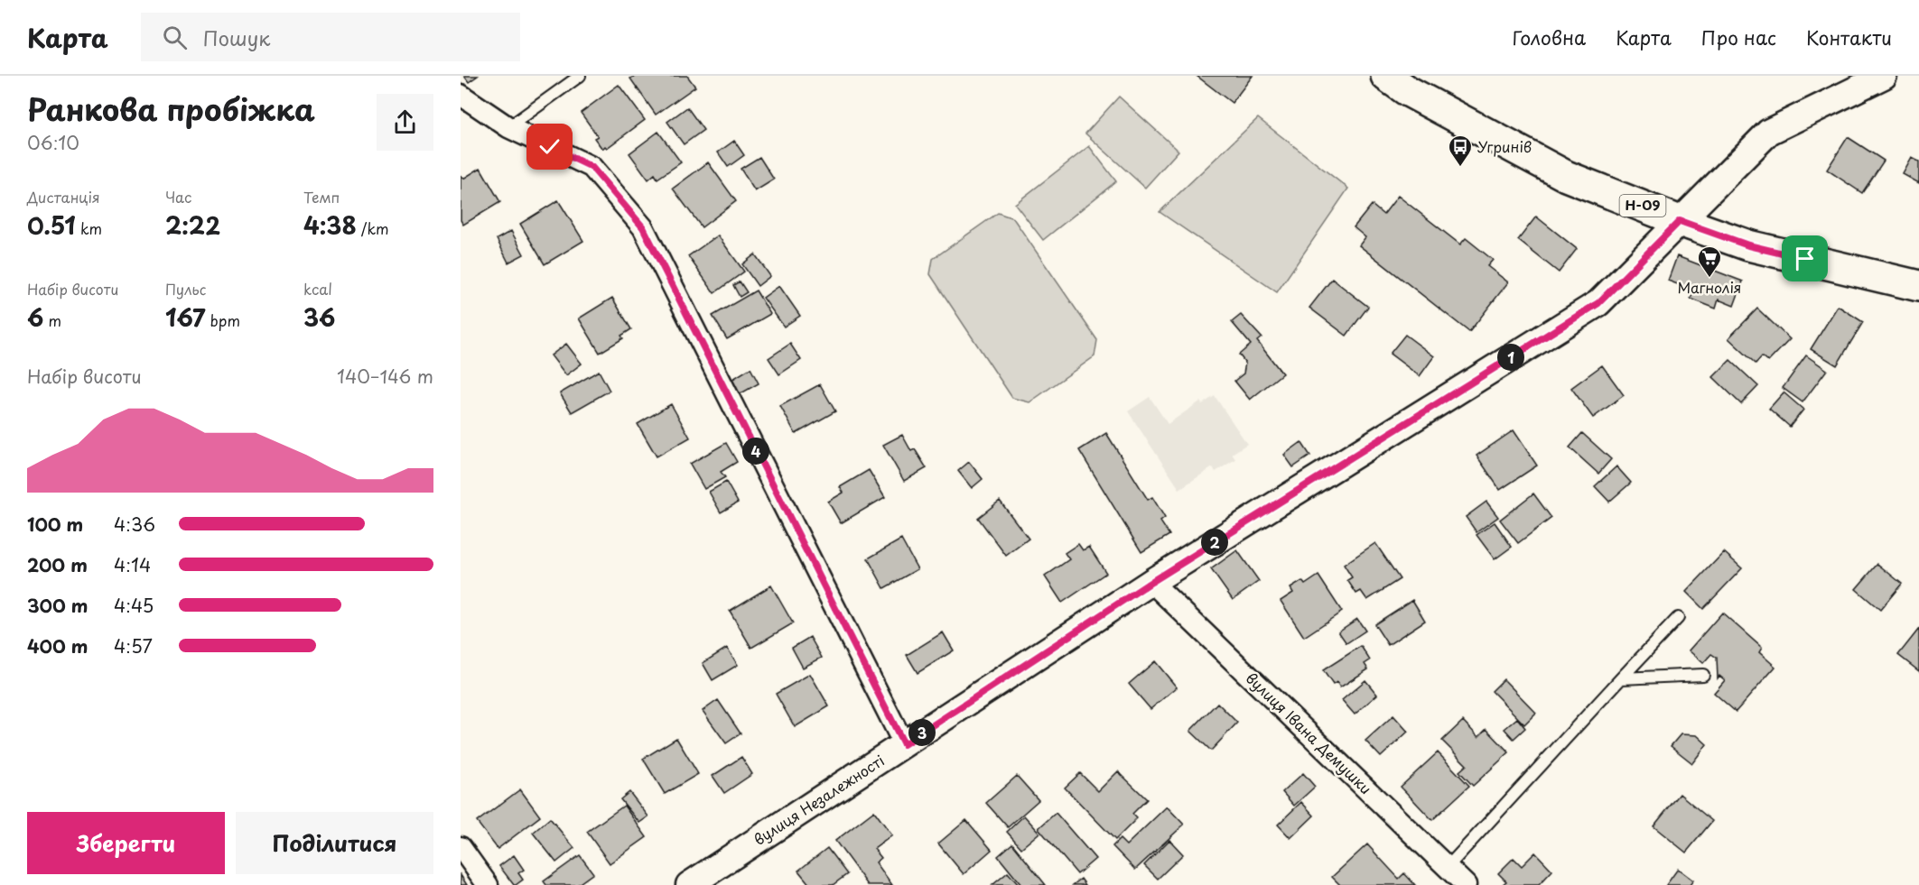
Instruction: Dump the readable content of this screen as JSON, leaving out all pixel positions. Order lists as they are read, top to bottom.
{
  "streets": {
    "main road": ["Н-09"],
    "street": ["вулиця Івана Демушки", "вулиця Незалежності"]
  },
  "crossings": [
    ["Н-09", "вулиця Незалежності"],
    ["вулиця Івана Демушки", "вулиця Незалежності"]
  ],
  "places": {
    "bus stop": ["Угринів"],
    "supermarket": ["Магнолія"]
  },
  "page": {
    "header": "Карта",
    "search": "Пошук",
    "nav": [
      "Головна",
      "Карта",
      "Про нас",
      "Контакти"
    ],
    "heading": ["Ранкова пробіжка", "06:10"],
    "stats": [
      ["Дистанція", "0.51 km"],
      ["Час", "2:22"],
      ["Темп", "4:38 /km"],
      ["Набір висоти", "6 m"],
      ["Пульс", "167 bpm"],
      ["kcal", "36"]
    ],
    "pins": [
      "1",
      "4",
      "2",
      "3"
    ],
    "chart": ["Набір висоти", "140–146 m"],
    "list": [
      {
        "name": "100 m",
        "note": "4:36"
      },
      {
        "name": "200 m",
        "note": "4:14"
      },
      {
        "name": "300 m",
        "note": "4:45"
      },
      {
        "name": "400 m",
        "note": "4:57"
      }
    ],
    "buttons": ["Зберегти", "Поділитися"]
  }
}
